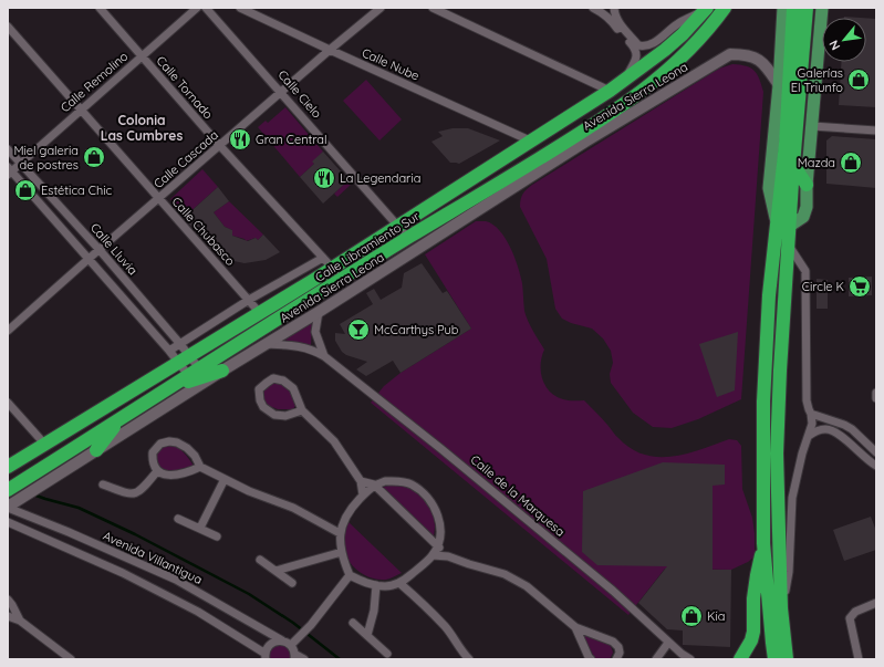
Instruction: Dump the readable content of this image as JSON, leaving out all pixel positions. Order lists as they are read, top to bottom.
{
  "streets": {
    "highway": ["Calle Libramiento Sur"],
    "street": [
      "Calle Nube",
      "Calle Remolino",
      "Calle Tornado",
      "Calle Cielo",
      "Avenida Sierra Leona",
      "Calle Cascada",
      "Calle Chubasco",
      "Calle Lluvia",
      "Calle de la Marquesa",
      "Avenida Villantigua"
    ]
  },
  "crossings": [
    ["Calle Nube", "Calle Cascada"],
    ["Calle Nube", "Calle Libramiento Sur"],
    ["Calle Remolino", "Calle Tornado"],
    ["Calle Remolino", "Calle Chubasco"],
    ["Calle Remolino", "Calle Lluvia"],
    ["Calle Tornado", "Calle Cascada"],
    ["Calle Tornado", "Calle Libramiento Sur"],
    ["Calle Cielo", "Calle Cascada"],
    ["Calle Cielo", "Calle Libramiento Sur"],
    ["Avenida Sierra Leona", "Calle de la Marquesa"],
    ["Avenida Sierra Leona", "Avenida Villantigua"],
    ["Calle Cascada", "Calle Chubasco"],
    ["Calle Cascada", "Calle Lluvia"],
    ["Calle Chubasco", "Calle Libramiento Sur"],
    ["Calle Libramiento Sur", "Calle Lluvia"]
  ],
  "districts": ["Colonia Las Cumbres"],
  "places": {
    "shop": [
      "Galerías El Triunfo",
      "Miel galeria de postres",
      "Mazda",
      "Estética Chic",
      "Kia"
    ],
    "restaurant": ["Gran Central", "La Legendaria"],
    "supermarket": ["Circle K"],
    "bar": ["McCarthys Pub"]
  },
  "north": "bottom left"
}
